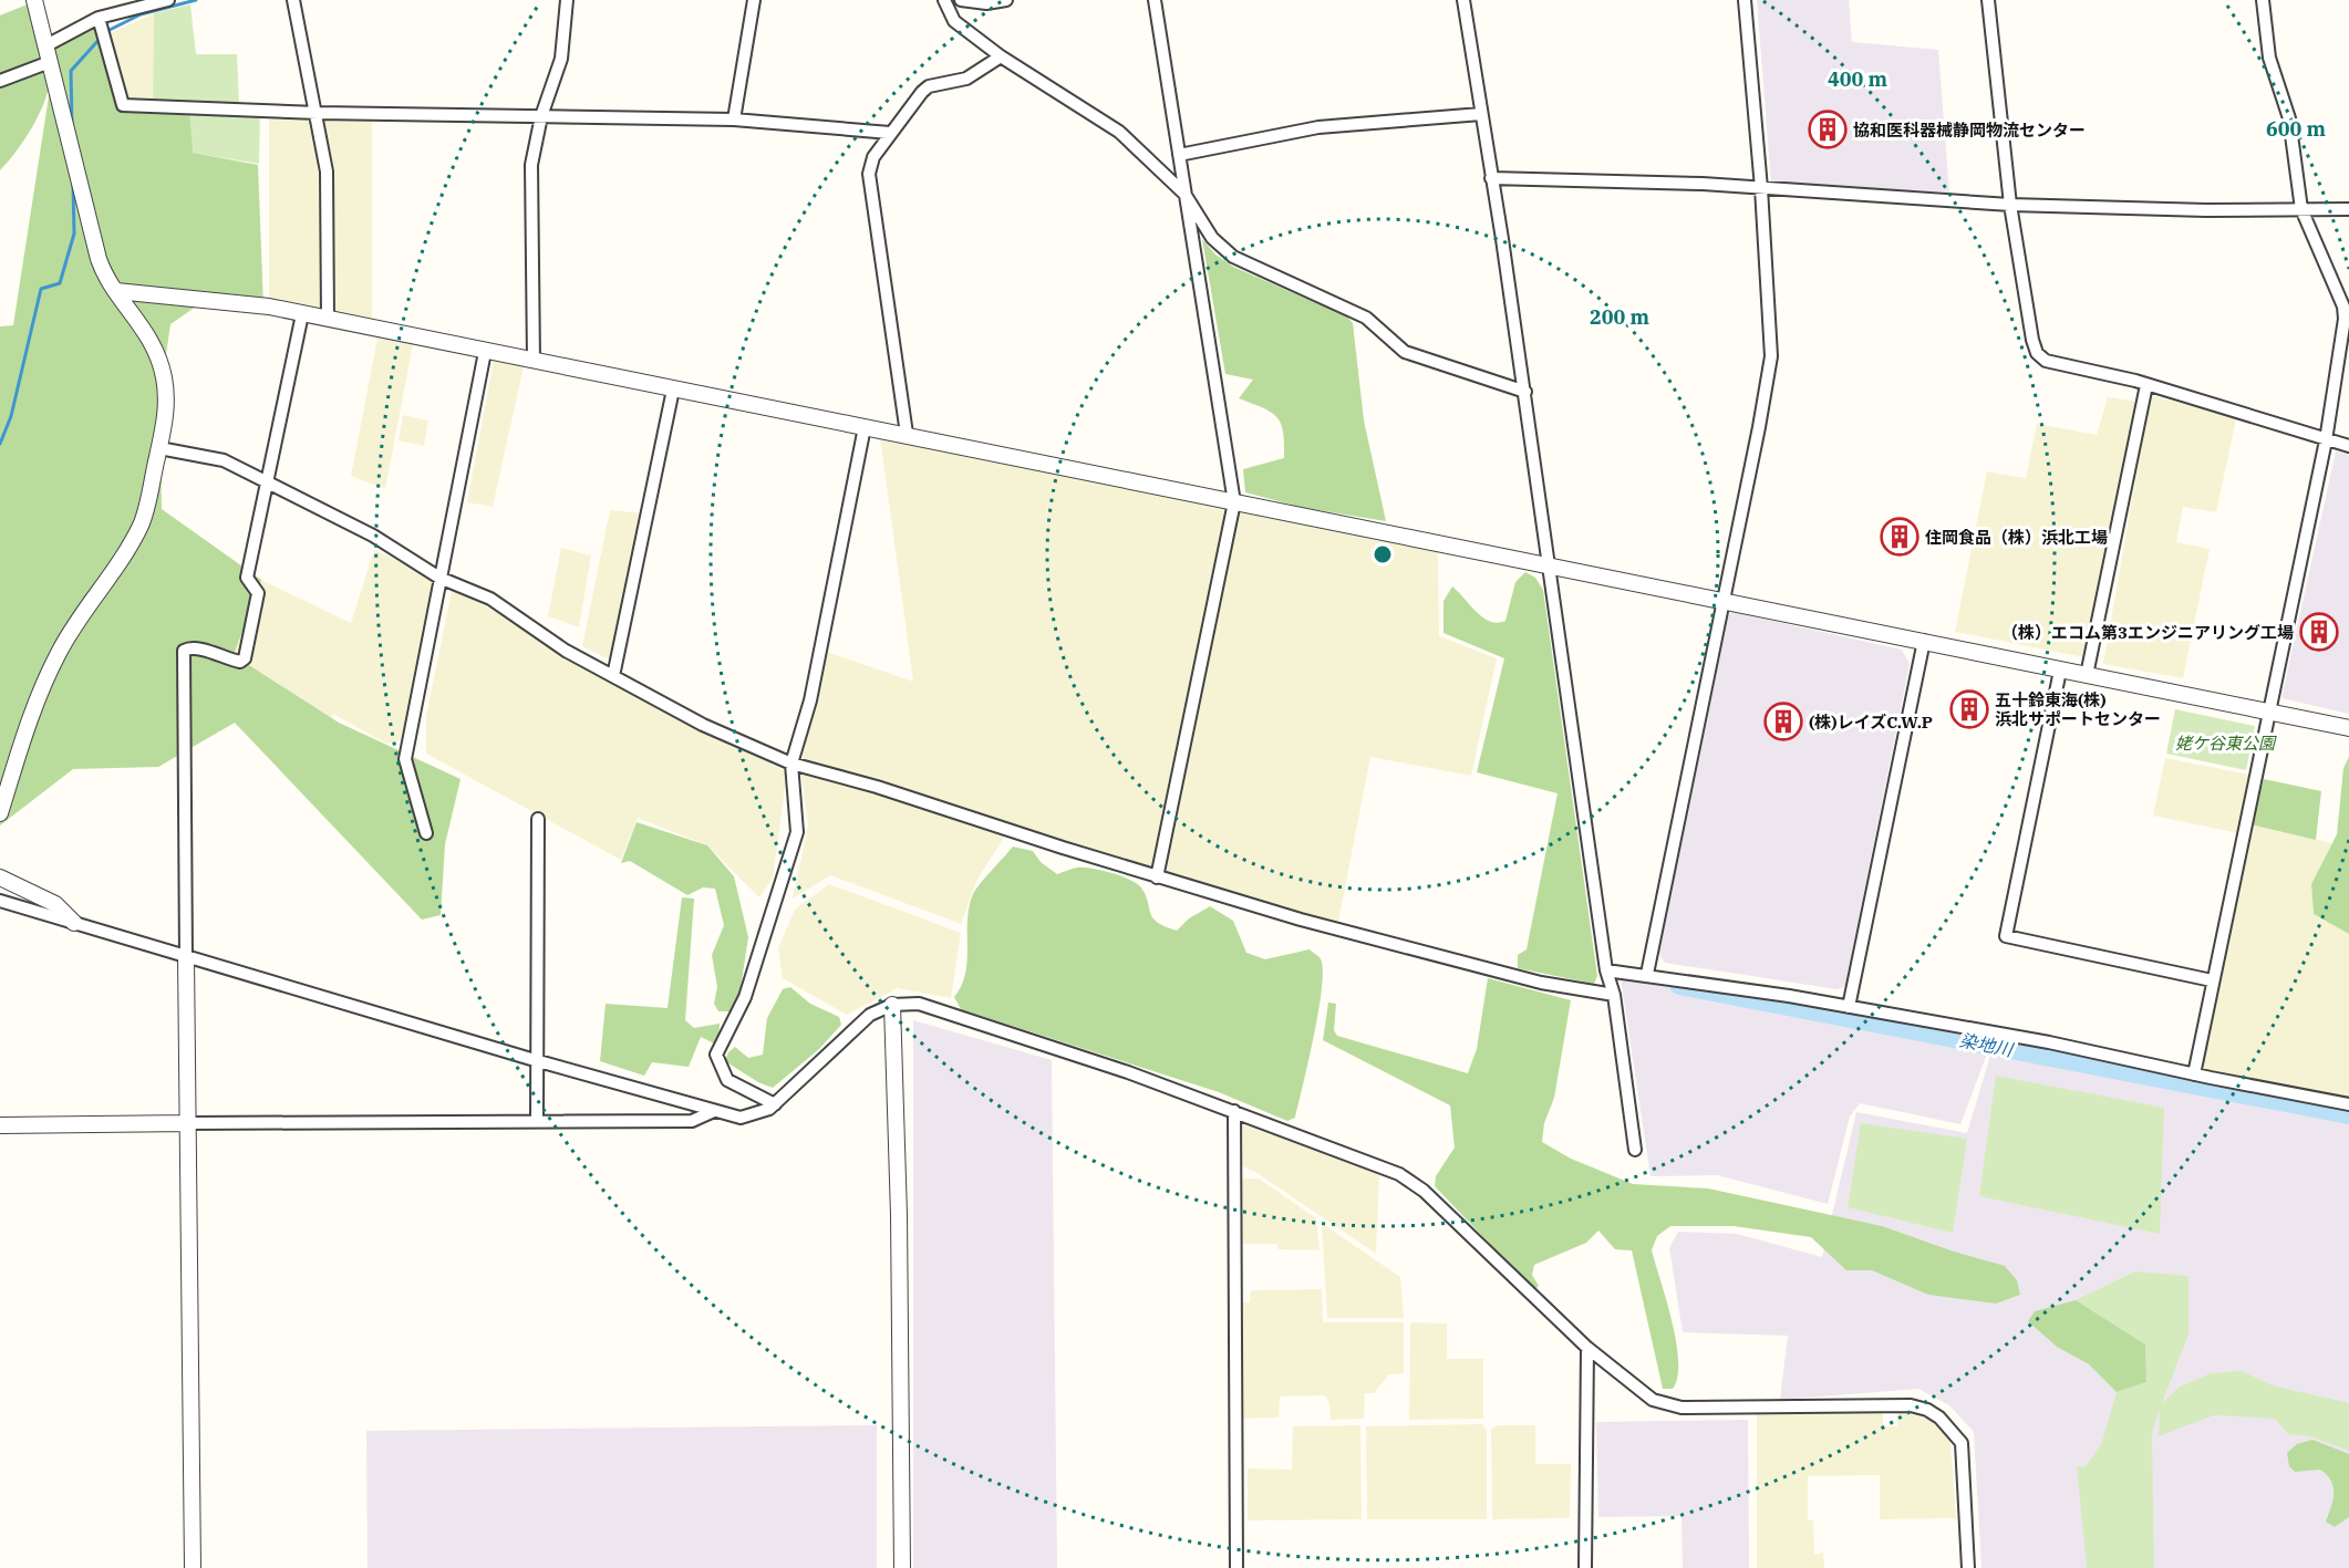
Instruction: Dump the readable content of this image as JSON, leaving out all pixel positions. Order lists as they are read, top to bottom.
{
  "water": ["染地川"],
  "parks": ["姥ケ谷東公園"],
  "places": {
    "building": [
      "協和医科器械静岡物流センター",
      "住岡食品（株）浜北工場",
      "（株）エコム第3エンジニアリング工場",
      "五十鈴東海(株) 浜北サポートセンター",
      "(株)レイズC.W.P"
    ]
  },
  "rings": ["400 m", "600 m", "200 m"]
}
